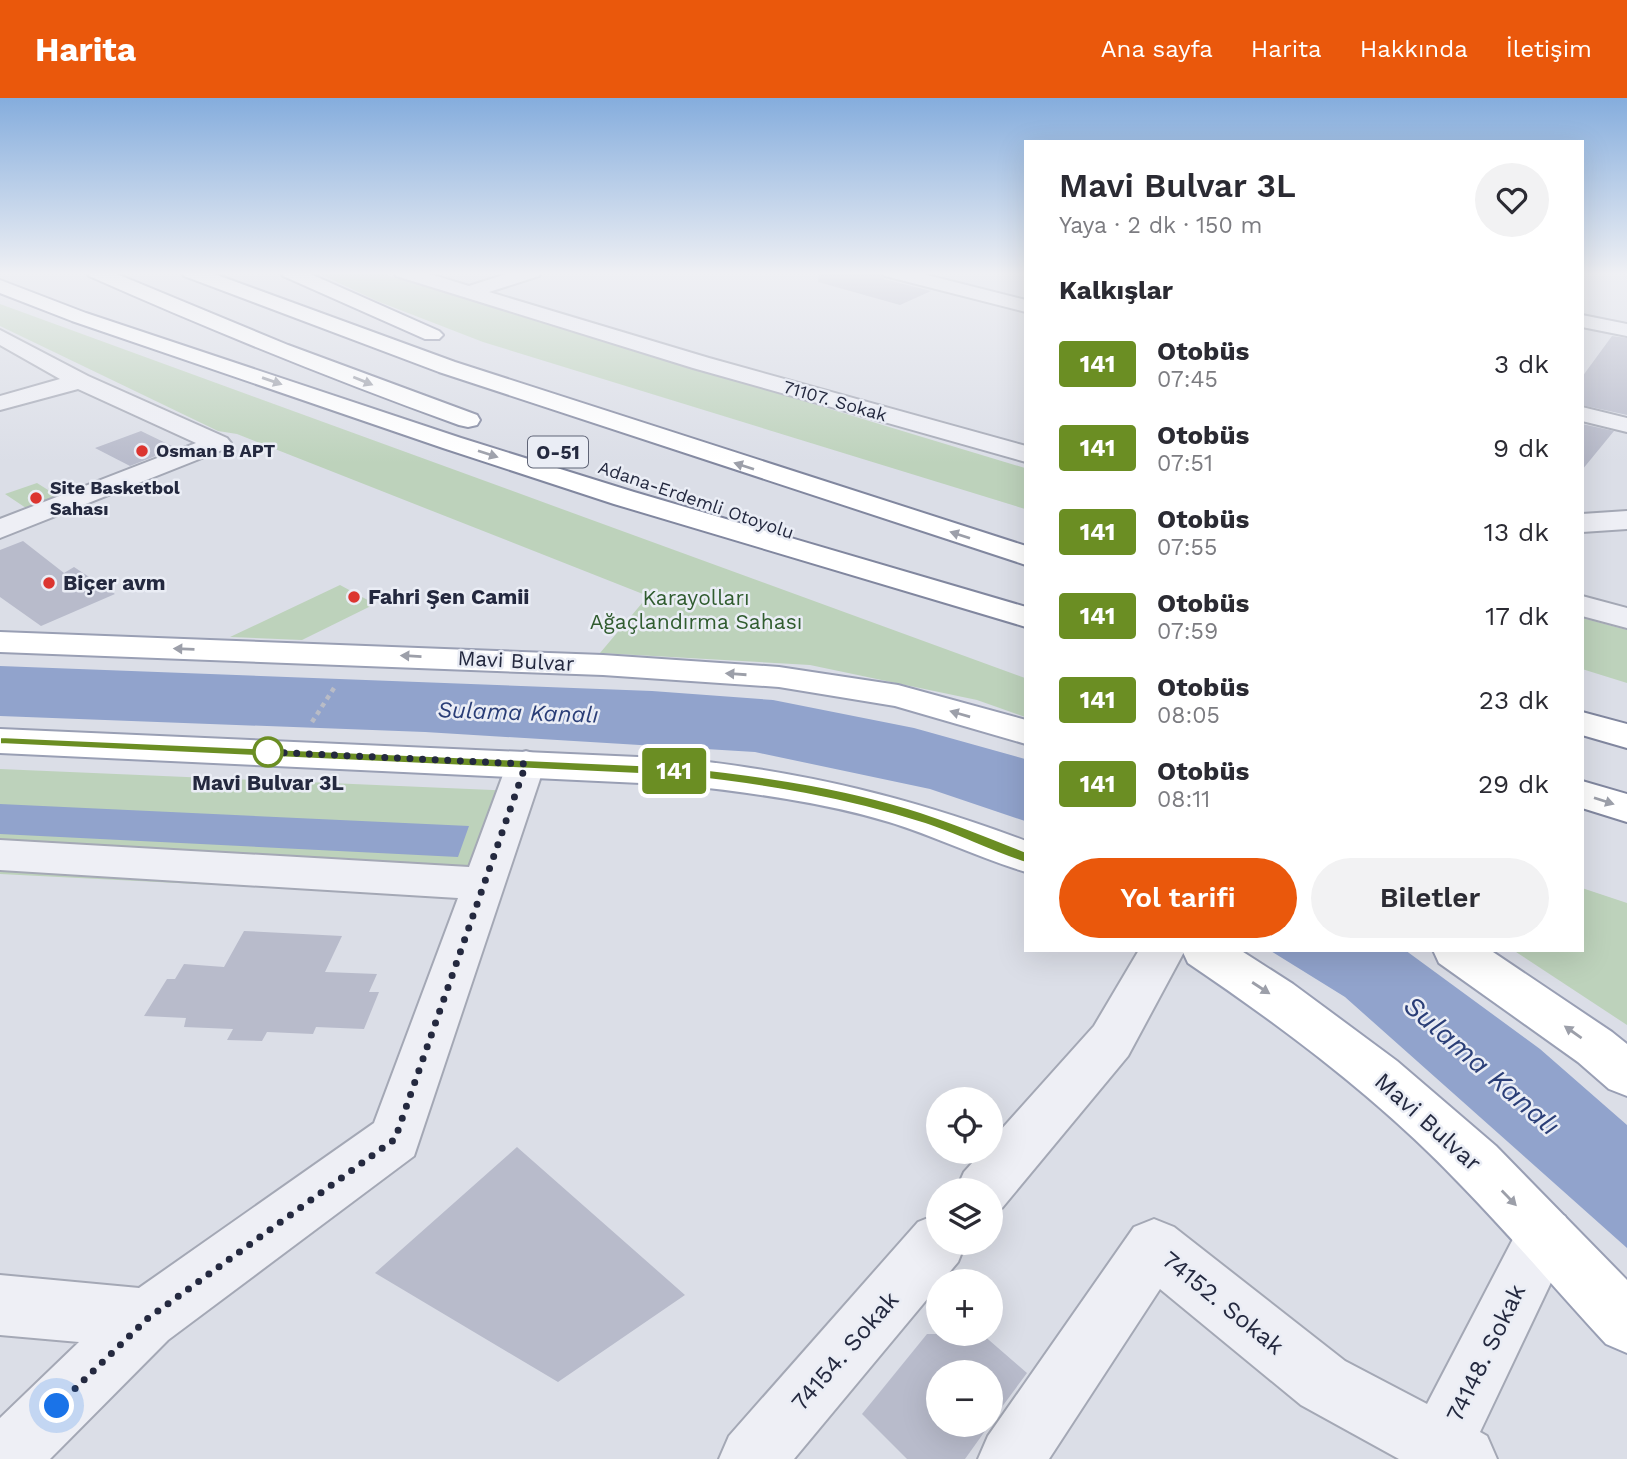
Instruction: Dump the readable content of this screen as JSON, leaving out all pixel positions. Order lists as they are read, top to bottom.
{
  "streets": {
    "main road": ["O-51", "Adana-Erdemli Otoyolu", "Mavi Bulvar"],
    "street": [
      "71107. Sokak",
      "74152. Sokak",
      "74154. Sokak",
      "74148. Sokak"
    ]
  },
  "crossings": [
    ["Mavi Bulvar", "74148. Sokak"],
    ["74152. Sokak", "74148. Sokak"]
  ],
  "water": ["Sulama Kanalı"],
  "parks": ["Karayolları Ağaçlandırma Sahası"],
  "places": [
    "Osman B APT",
    "Site Basketbol Sahası",
    "Biçer avm",
    "Fahri Şen Camii",
    "Mavi Bulvar 3L"
  ],
  "lines": ["bus line 141"],
  "page": {
    "header": "Harita",
    "nav": [
      "Ana sayfa",
      "Harita",
      "Hakkında",
      "İletişim"
    ],
    "on_map": "141",
    "heading": [
      ["Mavi Bulvar 3L", "Yaya · 2 dk · 150 m"],
      "Kalkışlar"
    ],
    "list": [
      {
        "mark": "141",
        "name": "Otobüs",
        "note": "07:45",
        "value": "3 dk"
      },
      {
        "mark": "141",
        "name": "Otobüs",
        "note": "07:51",
        "value": "9 dk"
      },
      {
        "mark": "141",
        "name": "Otobüs",
        "note": "07:55",
        "value": "13 dk"
      },
      {
        "mark": "141",
        "name": "Otobüs",
        "note": "07:59",
        "value": "17 dk"
      },
      {
        "mark": "141",
        "name": "Otobüs",
        "note": "08:05",
        "value": "23 dk"
      },
      {
        "mark": "141",
        "name": "Otobüs",
        "note": "08:11",
        "value": "29 dk"
      }
    ],
    "buttons": ["Yol tarifi", "Biletler"],
    "map_buttons": ["+", "−"]
  }
}
